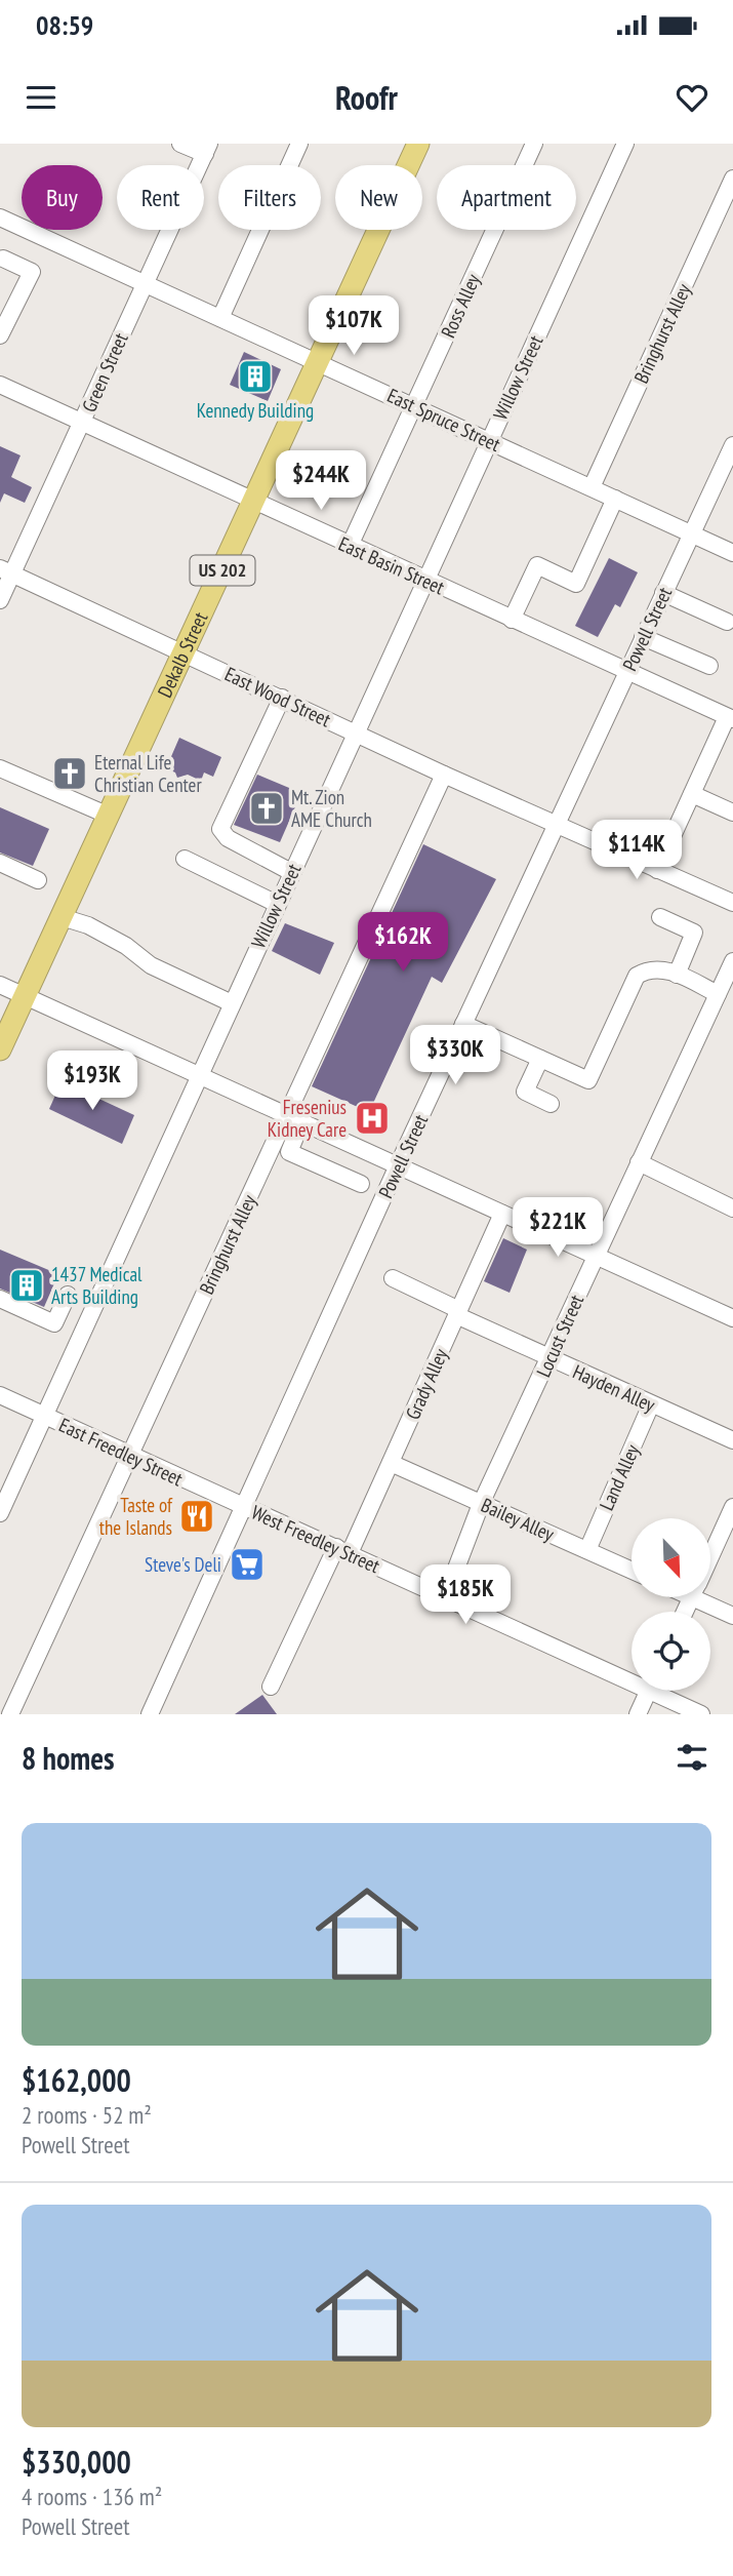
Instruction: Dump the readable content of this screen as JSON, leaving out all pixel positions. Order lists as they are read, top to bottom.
{
  "streets": {
    "highway": ["US 202", "Dekalb Street"],
    "street": [
      "Ross Alley",
      "Bringhurst Alley",
      "Green Street",
      "Willow Street",
      "East Spruce Street",
      "East Basin Street",
      "Powell Street",
      "East Wood Street",
      "Locust Street",
      "Grady Alley",
      "Hayden Alley",
      "East Freedley Street",
      "Land Alley",
      "Bailey Alley",
      "West Freedley Street"
    ]
  },
  "crossings": [
    ["Ross Alley", "East Spruce Street"],
    ["Ross Alley", "East Basin Street"],
    ["Bringhurst Alley", "East Spruce Street"],
    ["Bringhurst Alley", "East Wood Street"],
    ["Bringhurst Alley", "East Freedley Street"],
    ["Green Street", "East Spruce Street"],
    ["Green Street", "East Basin Street"],
    ["Green Street", "East Wood Street"],
    ["Willow Street", "East Spruce Street"],
    ["Willow Street", "East Basin Street"],
    ["Willow Street", "East Wood Street"],
    ["Willow Street", "East Freedley Street"],
    ["East Spruce Street", "Powell Street"],
    ["East Spruce Street", "Dekalb Street"],
    ["East Basin Street", "Powell Street"],
    ["East Basin Street", "Dekalb Street"],
    ["Powell Street", "East Wood Street"],
    ["Powell Street", "East Freedley Street"],
    ["Powell Street", "West Freedley Street"],
    ["Dekalb Street", "East Wood Street"],
    ["Locust Street", "Hayden Alley"],
    ["Locust Street", "Bailey Alley"],
    ["Locust Street", "West Freedley Street"],
    ["Grady Alley", "Hayden Alley"],
    ["Grady Alley", "Bailey Alley"],
    ["Grady Alley", "West Freedley Street"],
    ["Hayden Alley", "Land Alley"],
    ["East Freedley Street", "West Freedley Street"],
    ["Land Alley", "Bailey Alley"]
  ],
  "places": {
    "building": ["Kennedy Building", "1437 Medical Arts Building"],
    "church": ["Eternal Life Christian Center", "Mt. Zion AME Church"],
    "hospital": ["Fresenius Kidney Care"],
    "restaurant": ["Taste of the Islands"],
    "supermarket": ["Steve's Deli"]
  },
  "north": "bottom right",
  "page": {
    "status": "08:59",
    "header": "Roofr",
    "chip": [
      "Buy",
      "Rent",
      "Filters",
      "New",
      "Apartment"
    ],
    "price": [
      "$107K",
      "$244K",
      "$114K",
      "$162K",
      "$330K",
      "$193K",
      "$221K",
      "$185K"
    ],
    "heading": "8 homes",
    "list": [
      {
        "name": "$162,000",
        "note": "2 rooms · 52 m² · Powell Street"
      },
      {
        "name": "$330,000",
        "note": "4 rooms · 136 m² · Powell Street"
      }
    ]
  }
}
